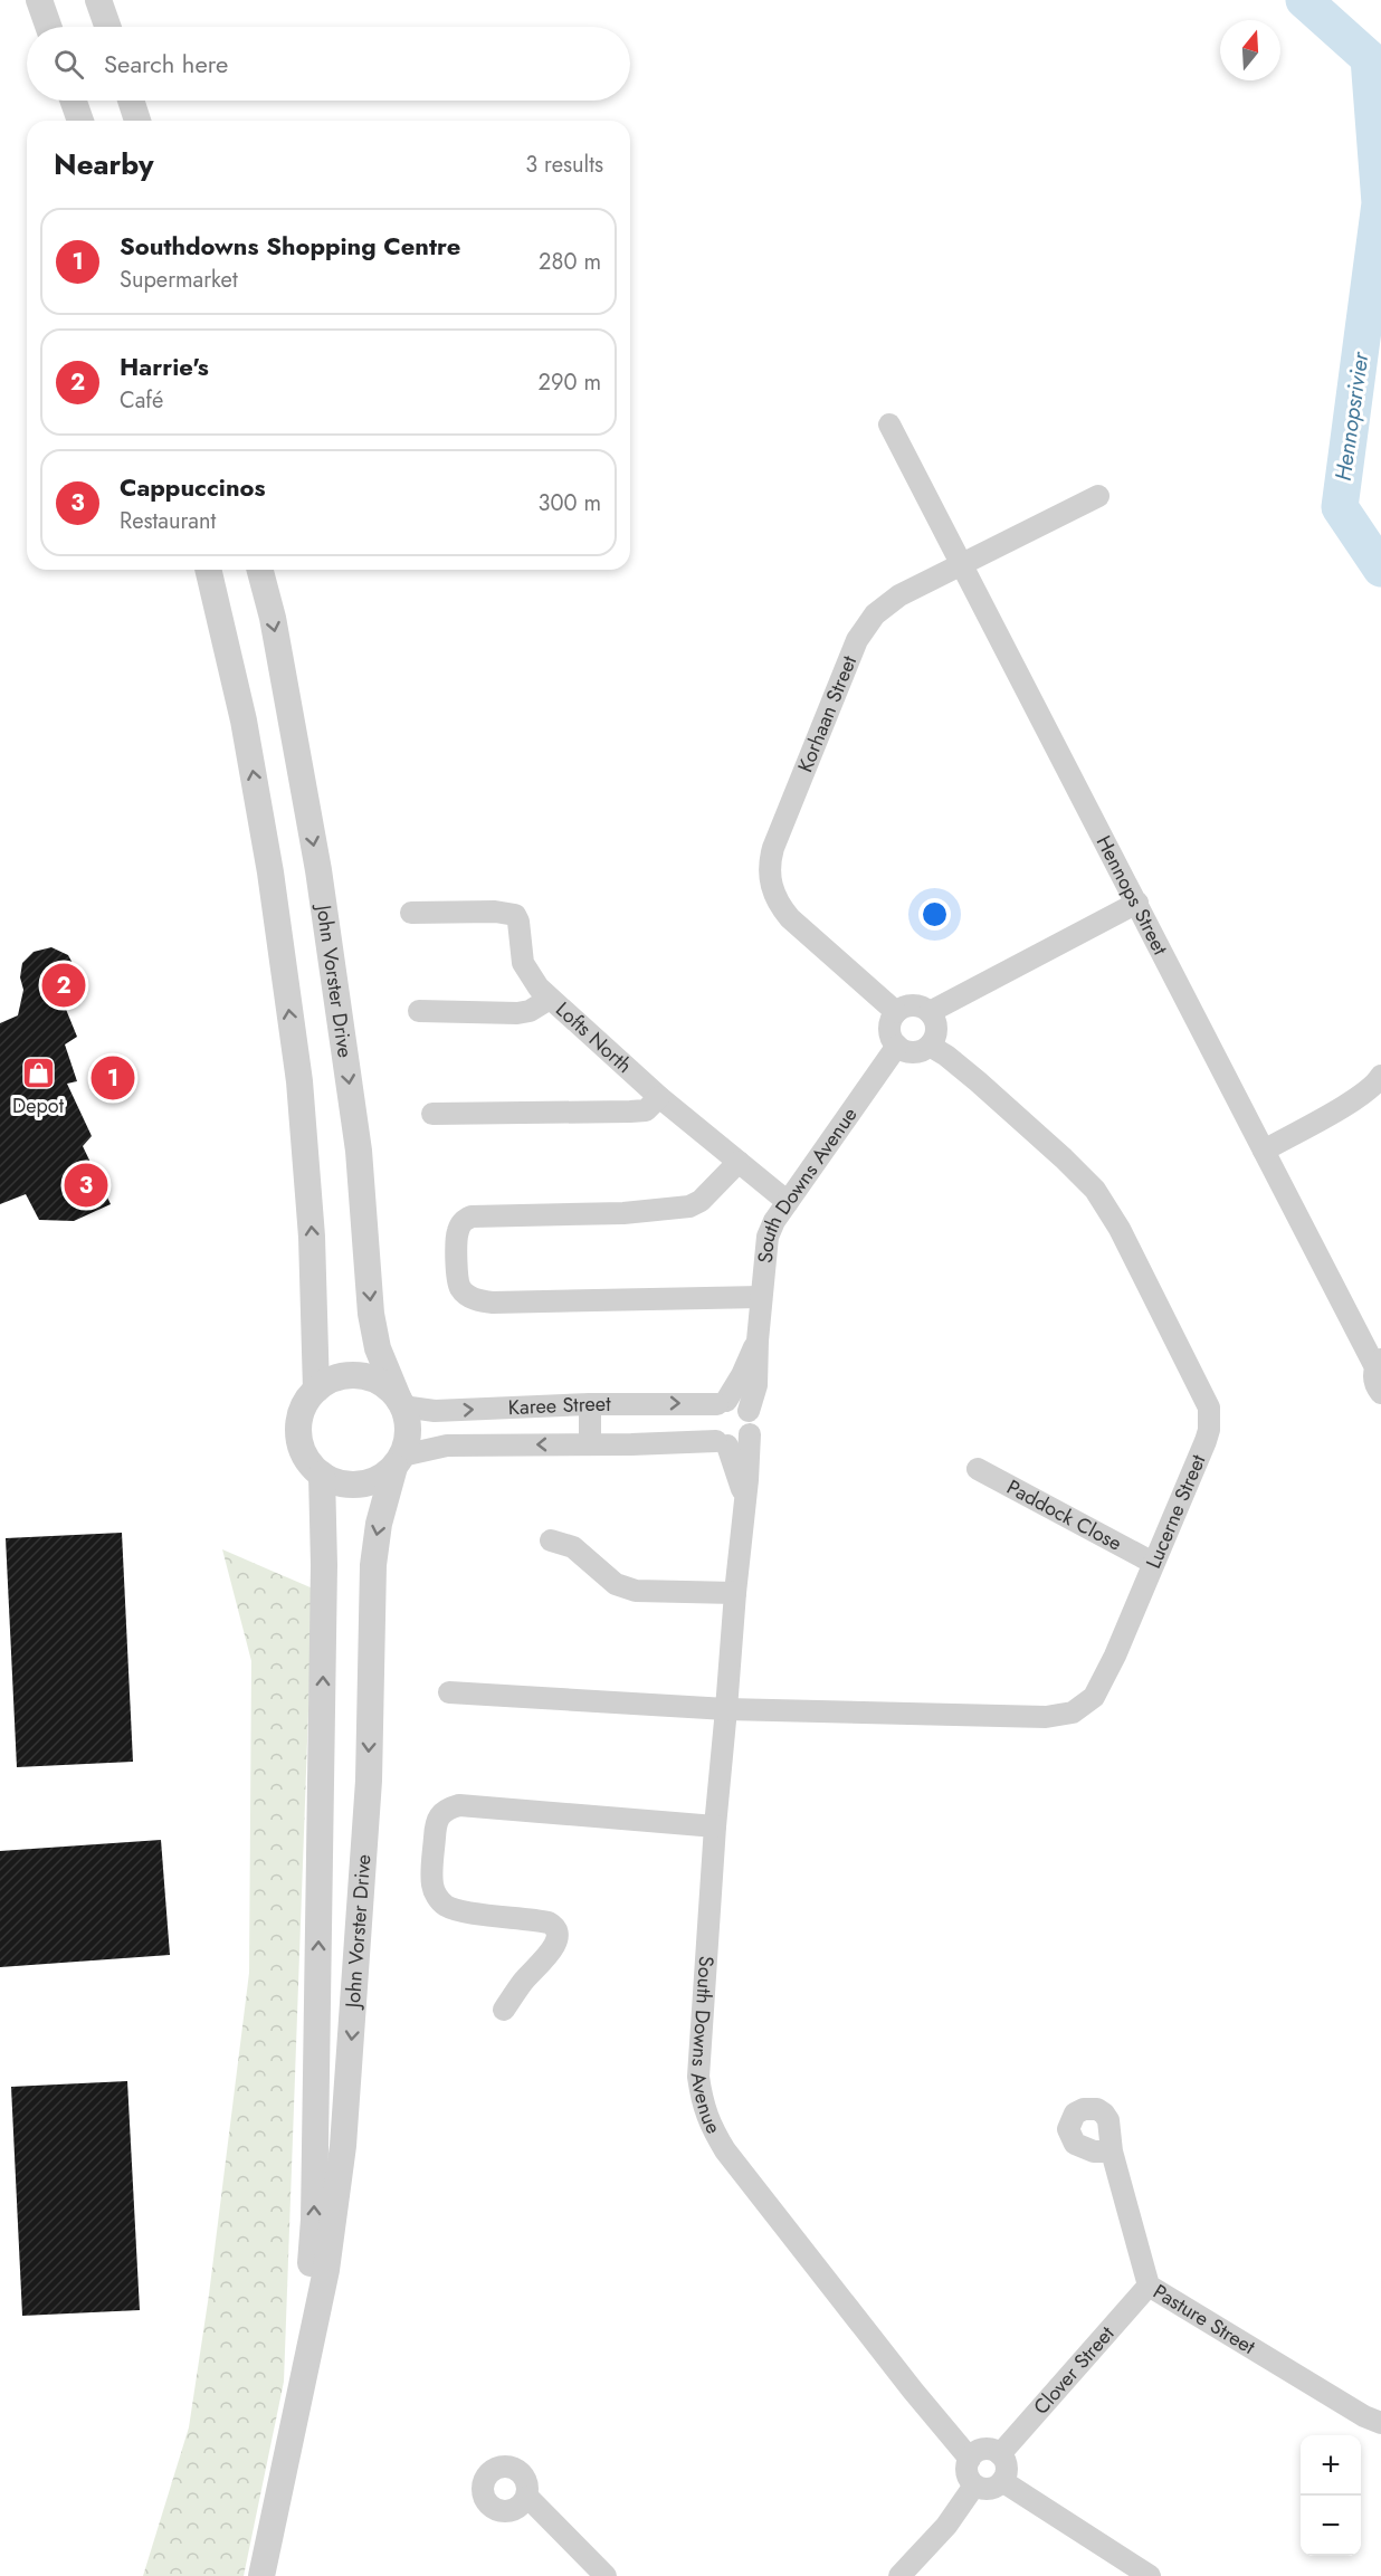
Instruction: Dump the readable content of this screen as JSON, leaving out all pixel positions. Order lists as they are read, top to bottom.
{
  "streets": {
    "street": [
      "Korhaan Street",
      "Hennops Street",
      "John Vorster Drive",
      "Lofts North",
      "South Downs Avenue",
      "Karee Street",
      "Lucerne Street",
      "Paddock Close",
      "Pasture Street",
      "Clover Street"
    ]
  },
  "crossings": [
    ["Korhaan Street", "Hennops Street"],
    ["Korhaan Street", "South Downs Avenue"],
    ["Korhaan Street", "Lucerne Street"],
    ["John Vorster Drive", "Karee Street"],
    ["Lofts North", "South Downs Avenue"],
    ["South Downs Avenue", "Karee Street"],
    ["South Downs Avenue", "Lucerne Street"],
    ["South Downs Avenue", "Clover Street"],
    ["Lucerne Street", "Paddock Close"],
    ["Pasture Street", "Clover Street"]
  ],
  "water": ["Hennopsrivier"],
  "places": {
    "shop": ["Depot"]
  },
  "north": "top",
  "page": {
    "search": "Search here",
    "heading": ["Nearby", "3 results"],
    "list": [
      {
        "mark": "1",
        "name": "Southdowns Shopping Centre",
        "note": "Supermarket",
        "value": "280 m"
      },
      {
        "mark": "2",
        "name": "Harrie's",
        "note": "Café",
        "value": "290 m"
      },
      {
        "mark": "3",
        "name": "Cappuccinos",
        "note": "Restaurant",
        "value": "300 m"
      }
    ],
    "pins": ["2", "1", "3"],
    "map_buttons": ["+", "−"]
  }
}
